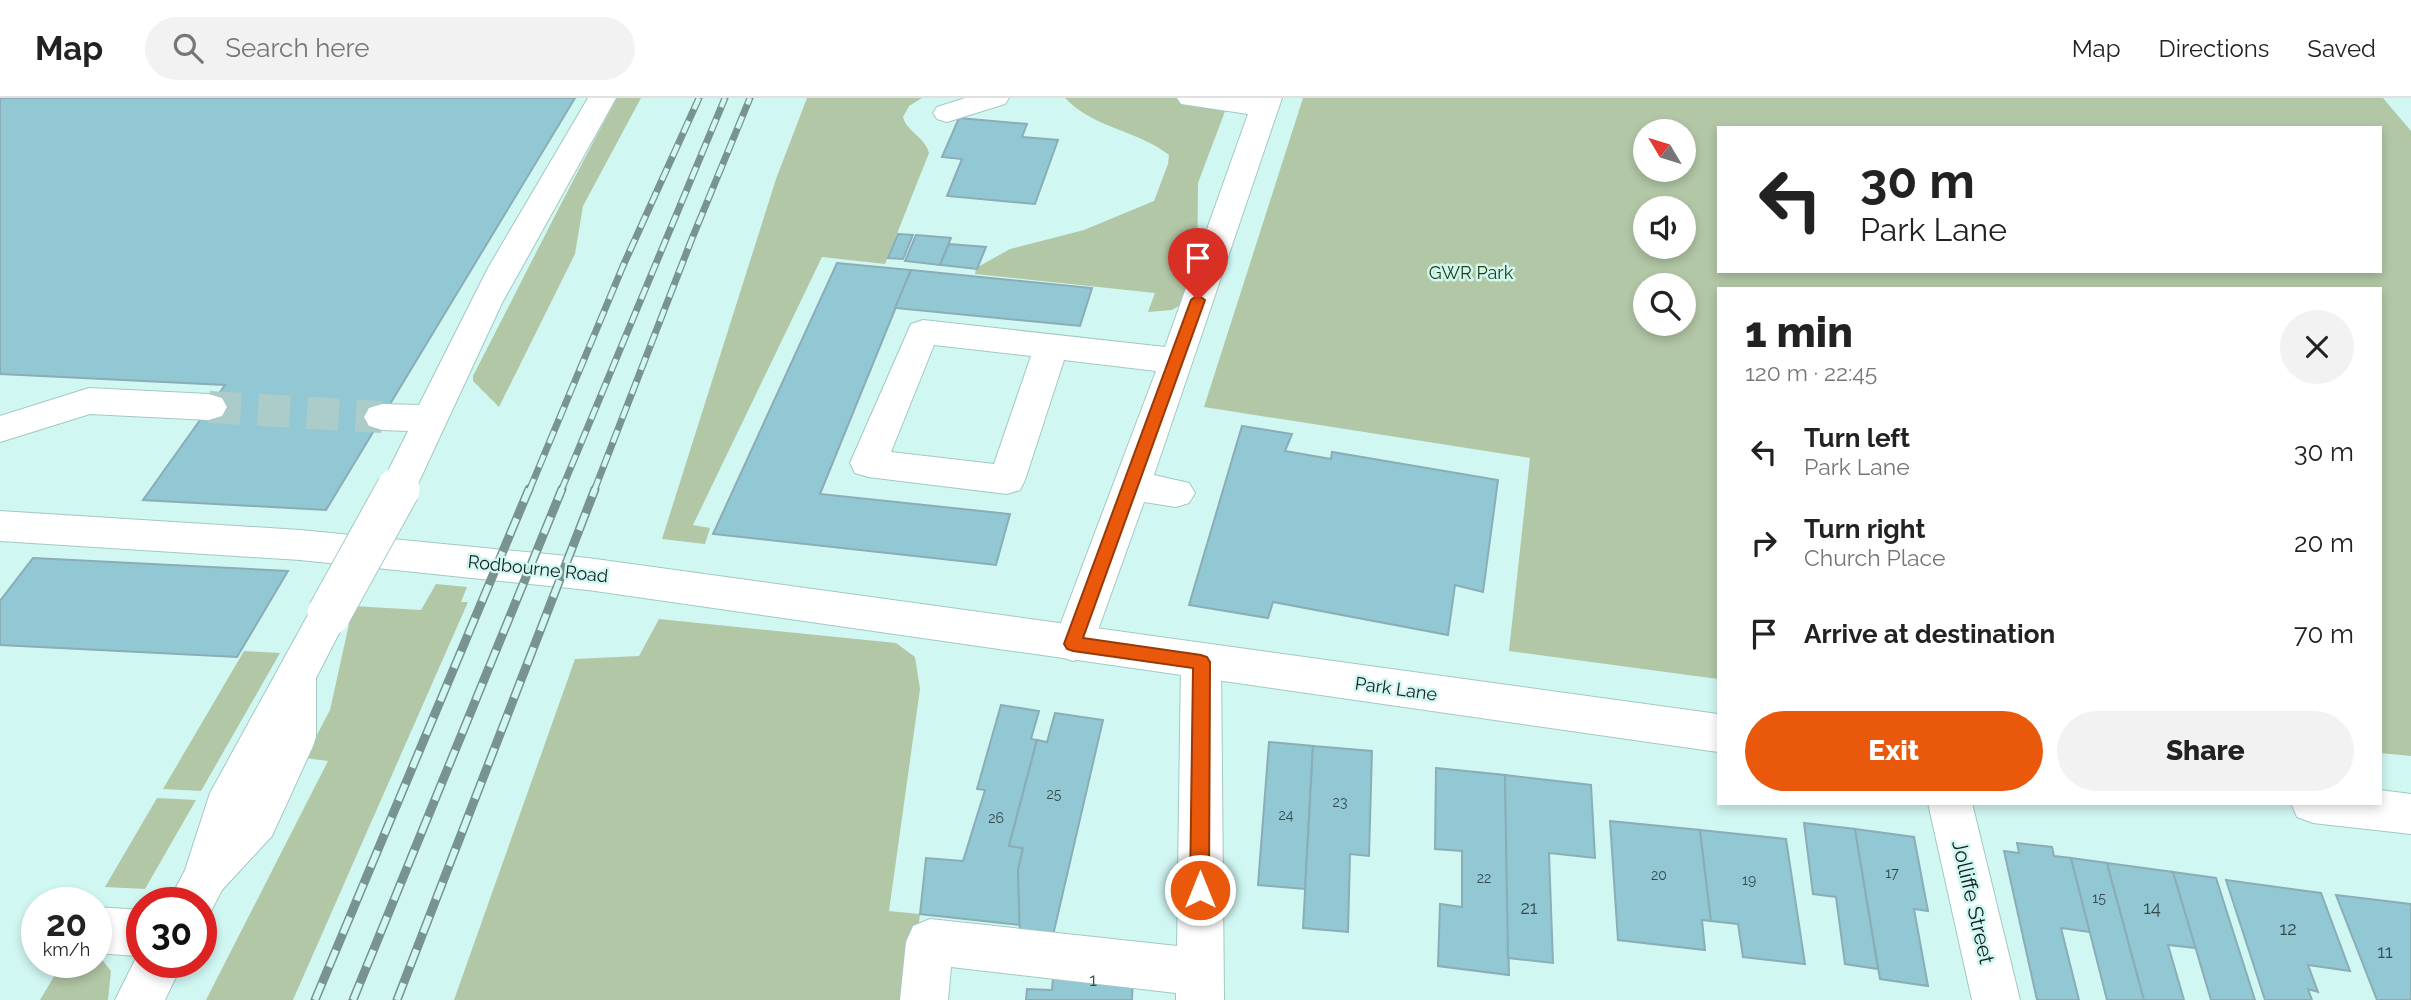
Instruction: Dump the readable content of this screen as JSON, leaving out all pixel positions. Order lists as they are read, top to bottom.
{
  "streets": {
    "main road": ["Rodbourne Road", "Park Lane", "Jolliffe Street"]
  },
  "crossings": [
    ["Rodbourne Road", "Park Lane"]
  ],
  "parks": ["GWR Park"],
  "house_numbers": [
    "25",
    "23",
    "24",
    "26",
    "17",
    "20",
    "22",
    "19",
    "15",
    "21",
    "14",
    "12",
    "11",
    "1"
  ],
  "north": "top left",
  "page": {
    "header": "Map",
    "search": "Search here",
    "nav": ["Map", "Directions", "Saved"],
    "turn": ["30 m", "Park Lane"],
    "heading": ["1 min", "120 m · 22:45"],
    "list": [
      {
        "name": "Turn left",
        "note": "Park Lane",
        "value": "30 m"
      },
      {
        "name": "Turn right",
        "note": "Church Place",
        "value": "20 m"
      },
      {
        "name": "Arrive at destination",
        "value": "70 m"
      }
    ],
    "buttons": ["Exit", "Share"],
    "speed": "20 km/h",
    "limit": "30"
  }
}
